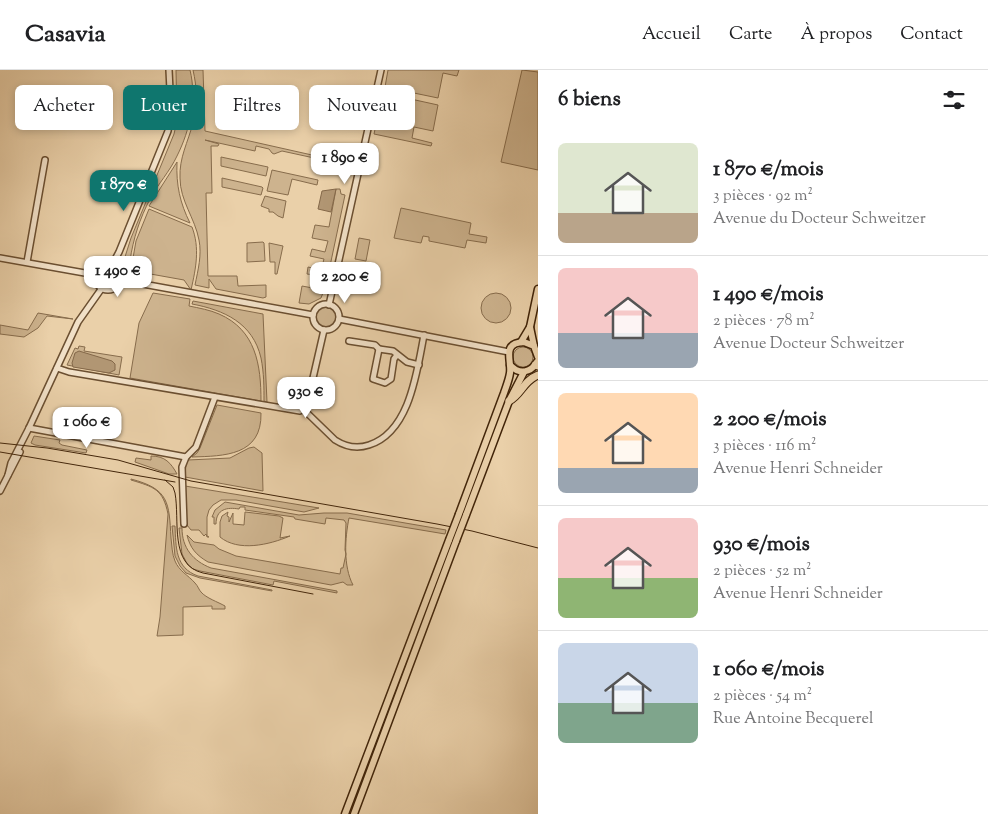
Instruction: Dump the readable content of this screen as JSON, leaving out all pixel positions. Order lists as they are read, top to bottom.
{
  "page": {
    "header": "Casavia",
    "nav": [
      "Accueil",
      "Carte",
      "À propos",
      "Contact"
    ],
    "heading": "6 biens",
    "chip": [
      "Acheter",
      "Louer",
      "Filtres",
      "Nouveau"
    ],
    "list": [
      {
        "name": "1 870 €/mois",
        "note": "3 pièces · 92 m² · Avenue du Docteur Schweitzer"
      },
      {
        "name": "1 490 €/mois",
        "note": "2 pièces · 78 m² · Avenue Docteur Schweitzer"
      },
      {
        "name": "2 200 €/mois",
        "note": "3 pièces · 116 m² · Avenue Henri Schneider"
      },
      {
        "name": "930 €/mois",
        "note": "2 pièces · 52 m² · Avenue Henri Schneider"
      },
      {
        "name": "1 060 €/mois",
        "note": "2 pièces · 54 m² · Rue Antoine Becquerel"
      }
    ],
    "price": [
      "1 890 €",
      "1 870 €",
      "1 490 €",
      "2 200 €",
      "930 €",
      "1 060 €"
    ]
  }
}
